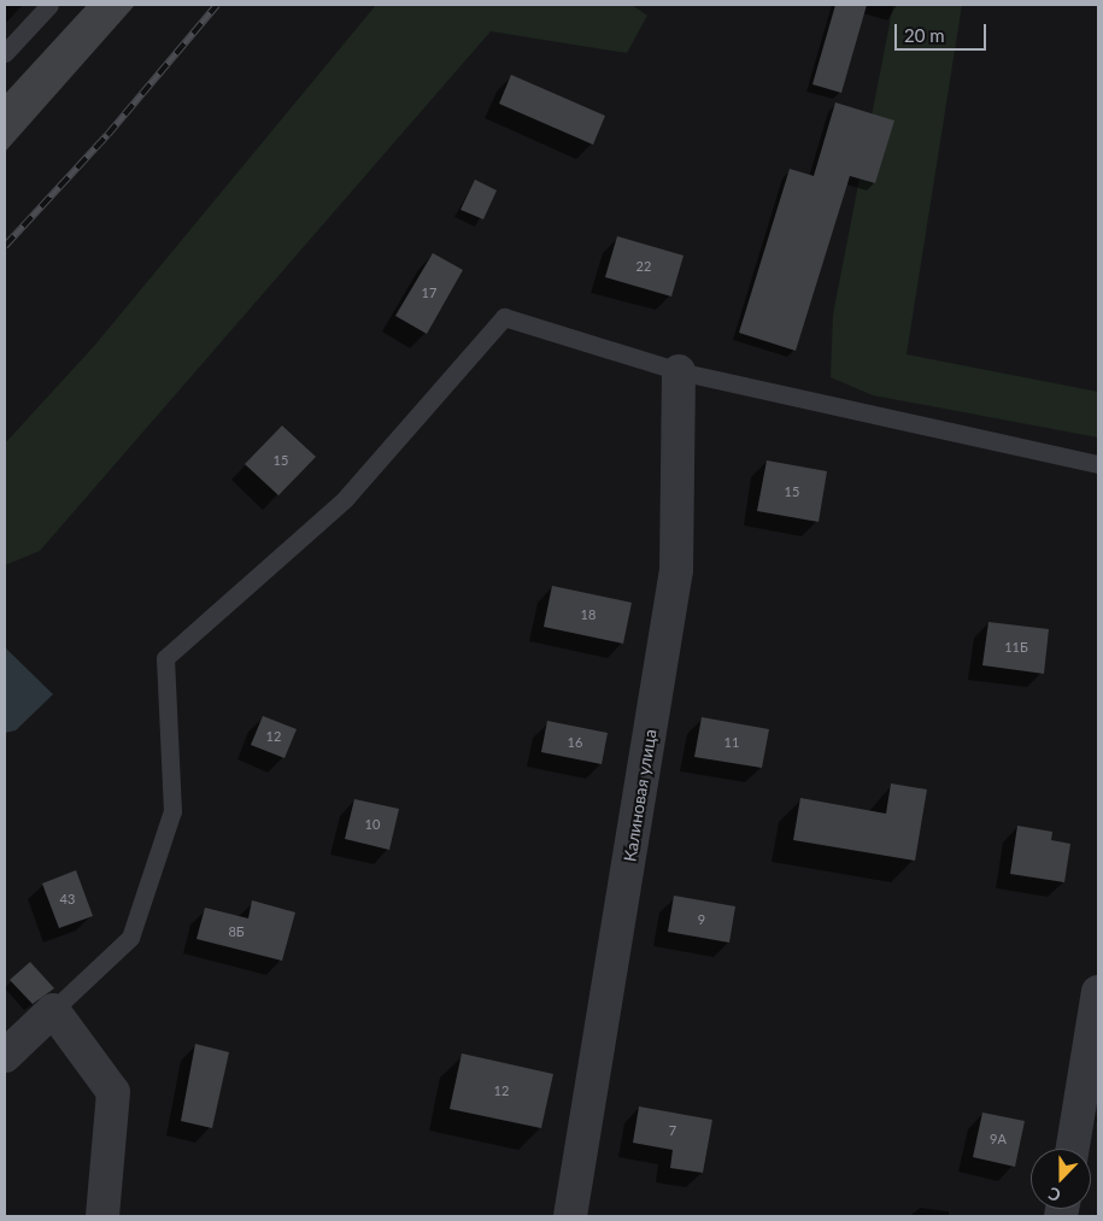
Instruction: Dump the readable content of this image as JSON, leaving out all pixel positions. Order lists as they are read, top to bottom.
{
  "streets": {
    "street": ["Калиновая улица"]
  },
  "house_numbers": [
    "22",
    "17",
    "15",
    "15",
    "18",
    "11Б",
    "12",
    "16",
    "11",
    "10",
    "43",
    "9",
    "8Б",
    "12",
    "7",
    "9А"
  ],
  "scale_bar": "20 m",
  "north": "bottom"
}
